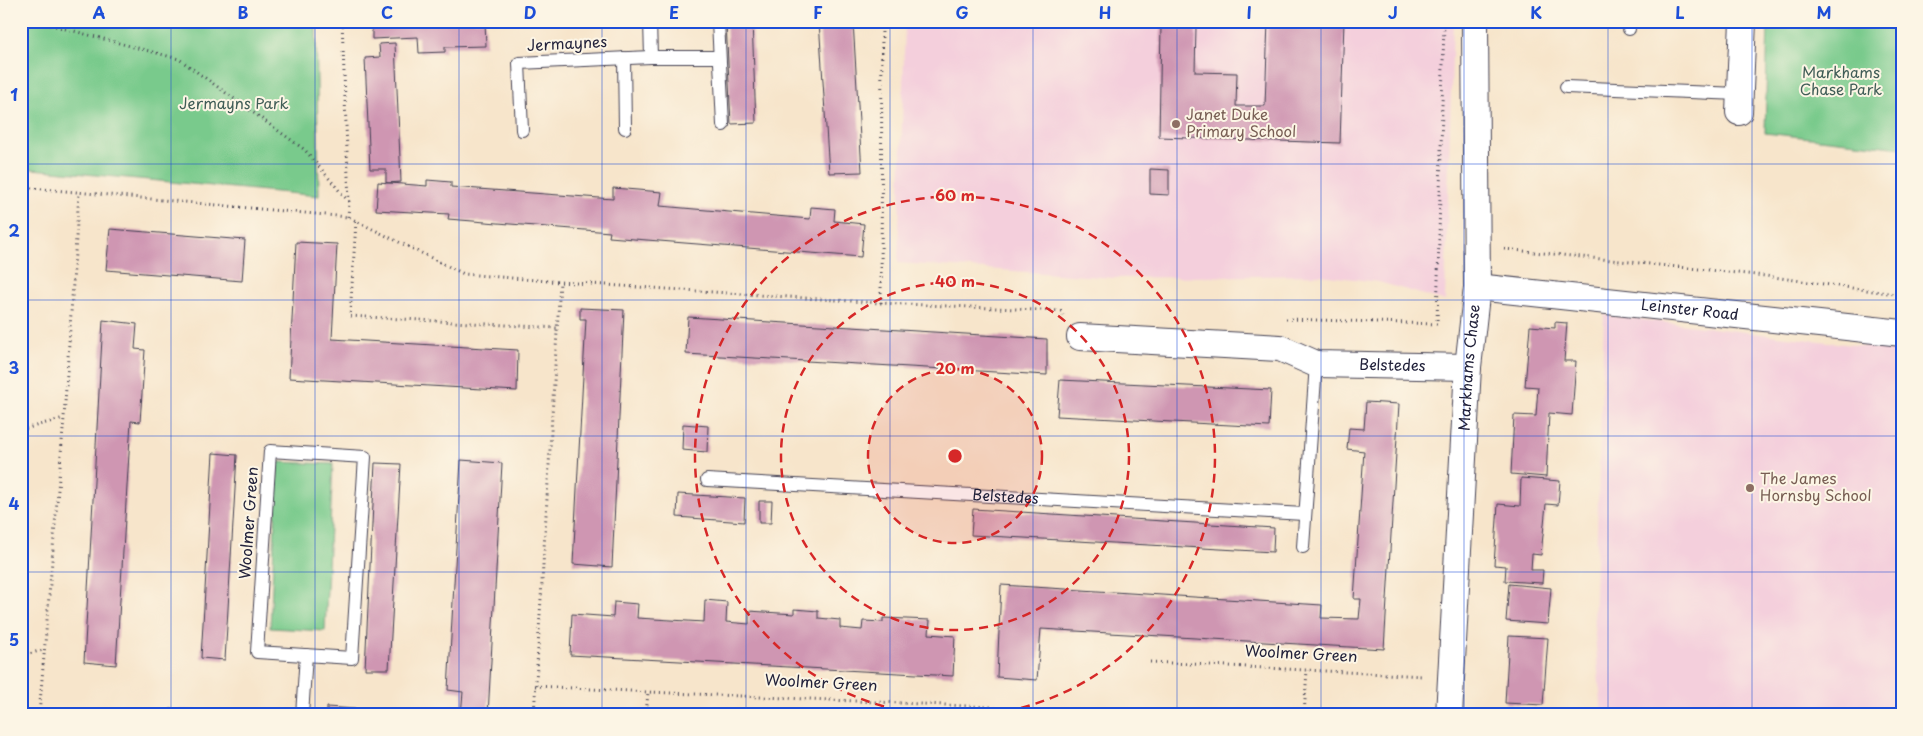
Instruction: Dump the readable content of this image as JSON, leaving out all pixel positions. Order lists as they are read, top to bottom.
{
  "streets": {
    "street": ["Leinster Road", "Belstedes", "Markhams Chase"],
    "lane": ["Jermaynes", "Woolmer Green"]
  },
  "crossings": [
    ["Leinster Road", "Markhams Chase"],
    ["Belstedes", "Markhams Chase"],
    ["Markhams Chase", "Woolmer Green"]
  ],
  "parks": ["Markhams Chase Park", "Jermayns Park"],
  "places": ["Janet Duke Primary School", "The James Hornsby School"],
  "grid": {
    "columns": [
      "A",
      "B",
      "C",
      "D",
      "E",
      "F",
      "G",
      "H",
      "I",
      "J",
      "K",
      "L",
      "M"
    ],
    "rows": [
      "1",
      "2",
      "3",
      "4",
      "5"
    ]
  },
  "rings": ["60 m", "40 m", "20 m"]
}
